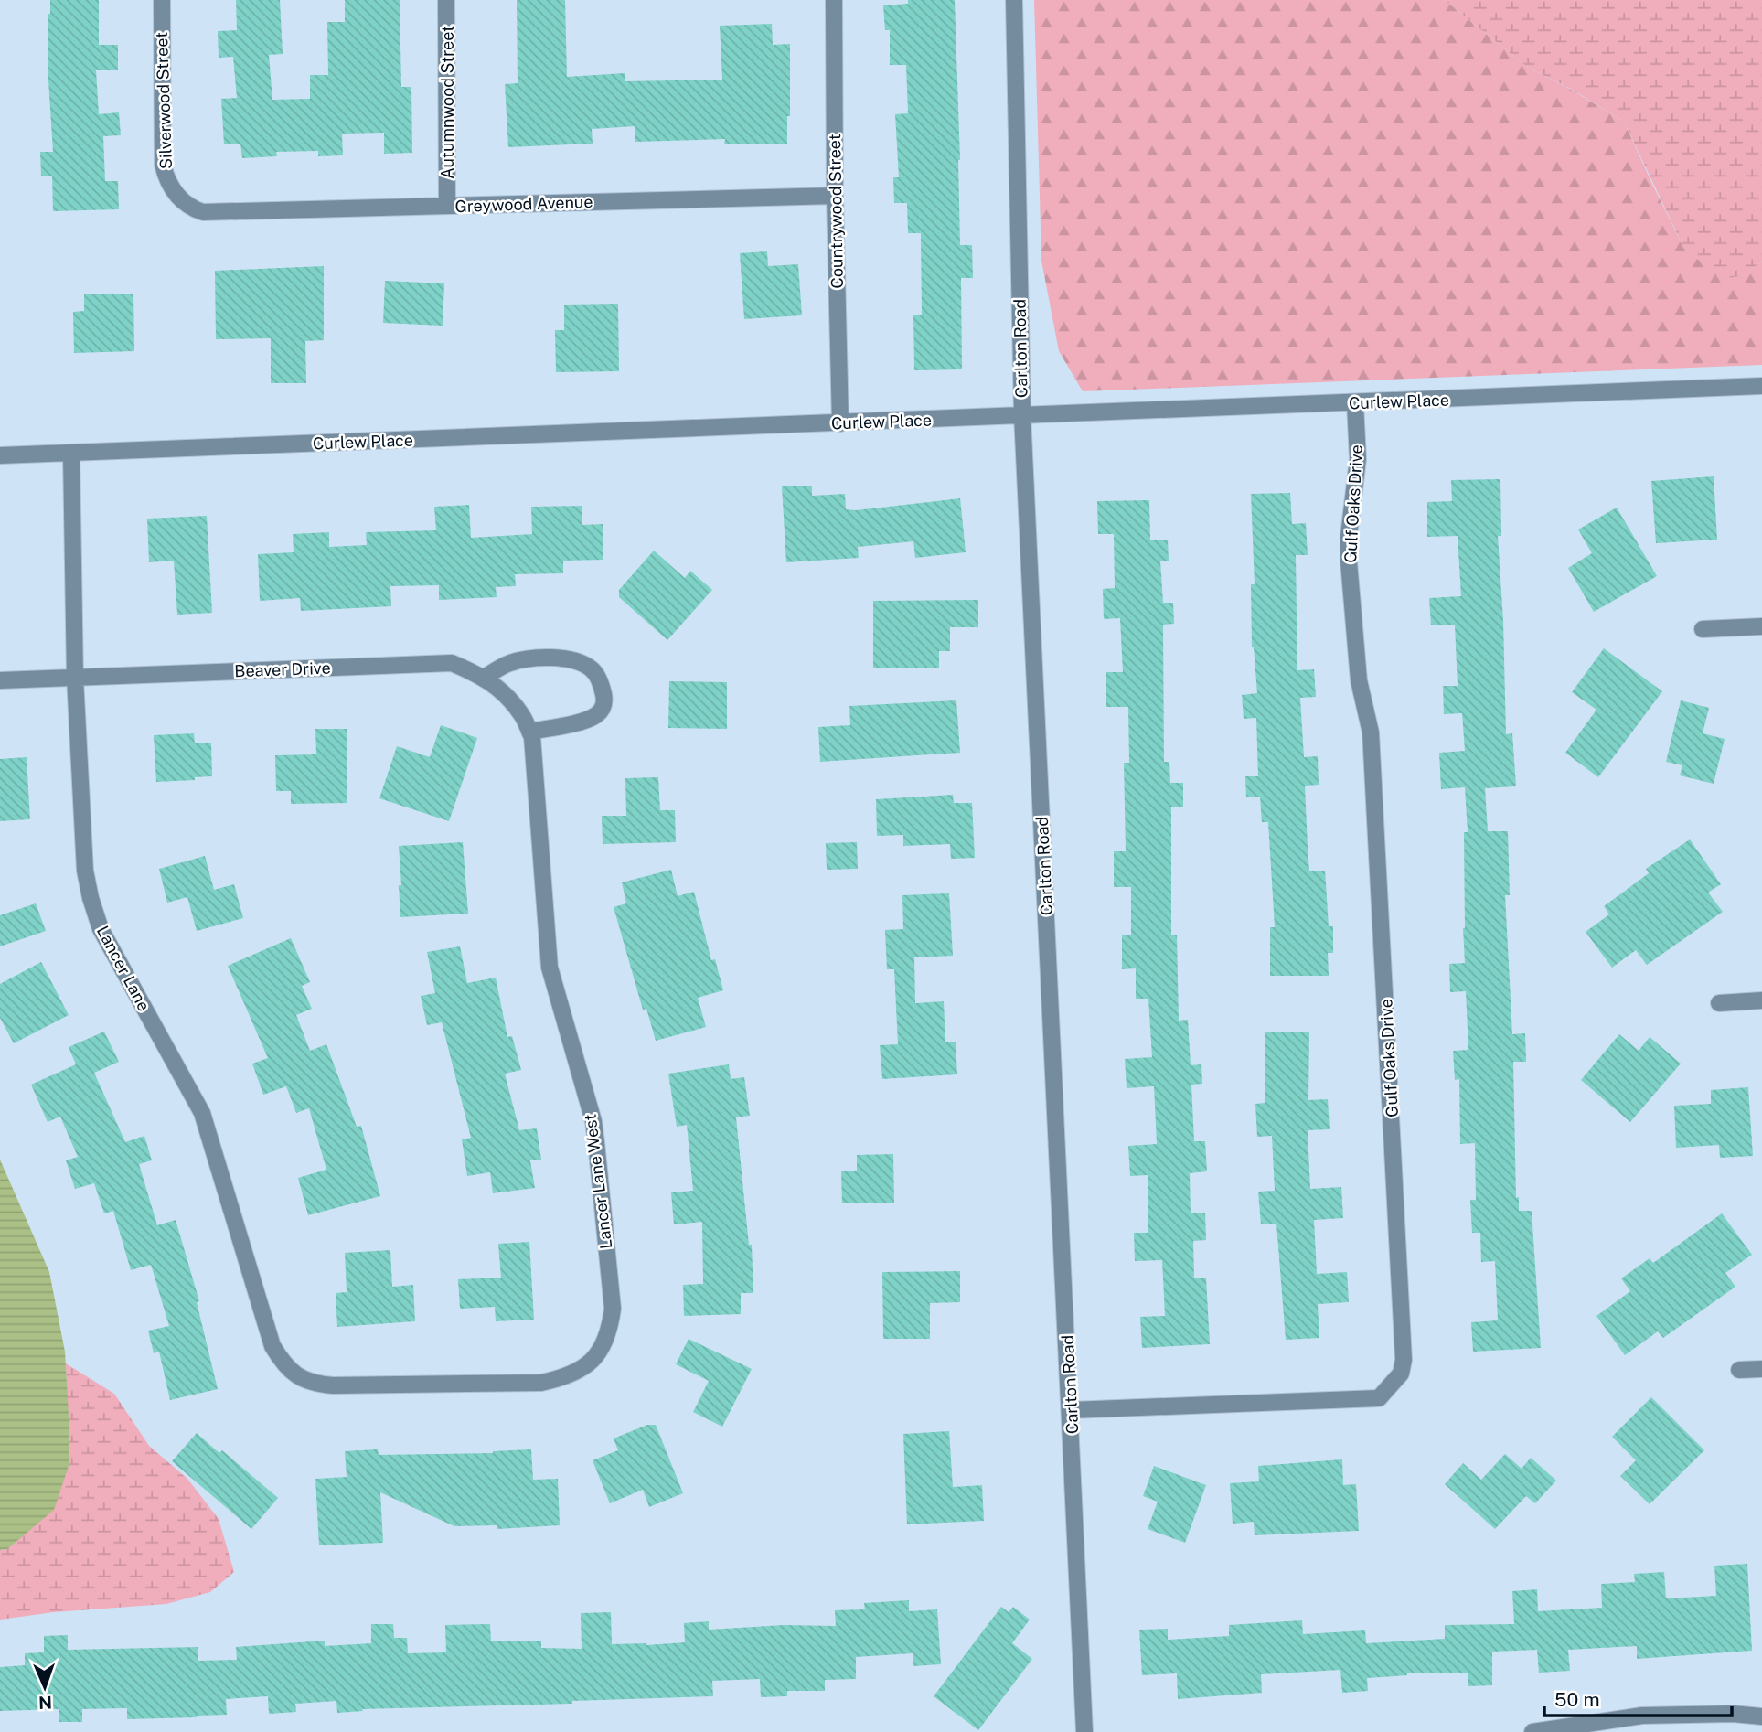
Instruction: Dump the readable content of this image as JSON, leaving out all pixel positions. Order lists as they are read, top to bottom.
{
  "streets": {
    "street": [
      "Silverwood Street",
      "Autumnwood Street",
      "Greywood Avenue",
      "Countrywood Street",
      "Carlton Road",
      "Curlew Place",
      "Gulf Oaks Drive",
      "Beaver Drive",
      "Lancer Lane",
      "Lancer Lane West"
    ]
  },
  "crossings": [
    ["Silverwood Street", "Greywood Avenue"],
    ["Autumnwood Street", "Greywood Avenue"],
    ["Greywood Avenue", "Countrywood Street"],
    ["Countrywood Street", "Curlew Place"],
    ["Carlton Road", "Curlew Place"],
    ["Carlton Road", "Gulf Oaks Drive"],
    ["Curlew Place", "Gulf Oaks Drive"],
    ["Curlew Place", "Lancer Lane"],
    ["Beaver Drive", "Lancer Lane"],
    ["Beaver Drive", "Lancer Lane West"],
    ["Lancer Lane", "Lancer Lane West"]
  ],
  "scale_bar": "50 m",
  "north": "bottom"
}
